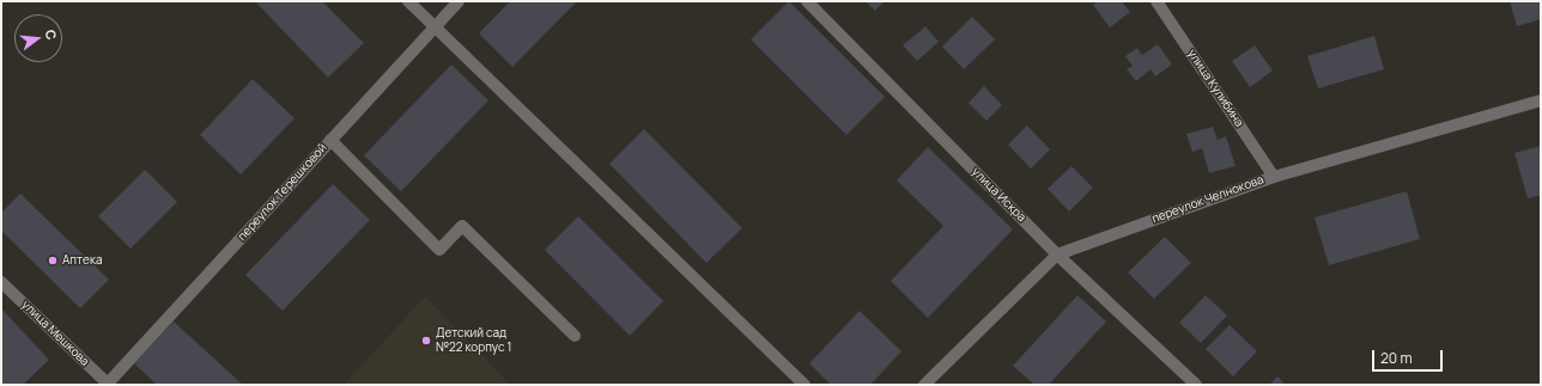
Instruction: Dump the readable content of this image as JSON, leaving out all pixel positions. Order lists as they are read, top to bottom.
{
  "streets": {
    "street": [
      "улица Кулибина",
      "переулок Терешковой",
      "улица Искра",
      "переулок Челнокова",
      "улица Мешкова"
    ]
  },
  "crossings": [
    ["улица Кулибина", "переулок Челнокова"],
    ["переулок Терешковой", "улица Мешкова"],
    ["улица Искра", "переулок Челнокова"]
  ],
  "places": ["Аптека", "Детский сад №22 корпус 1"],
  "scale_bar": "20 m",
  "north": "right"
}
